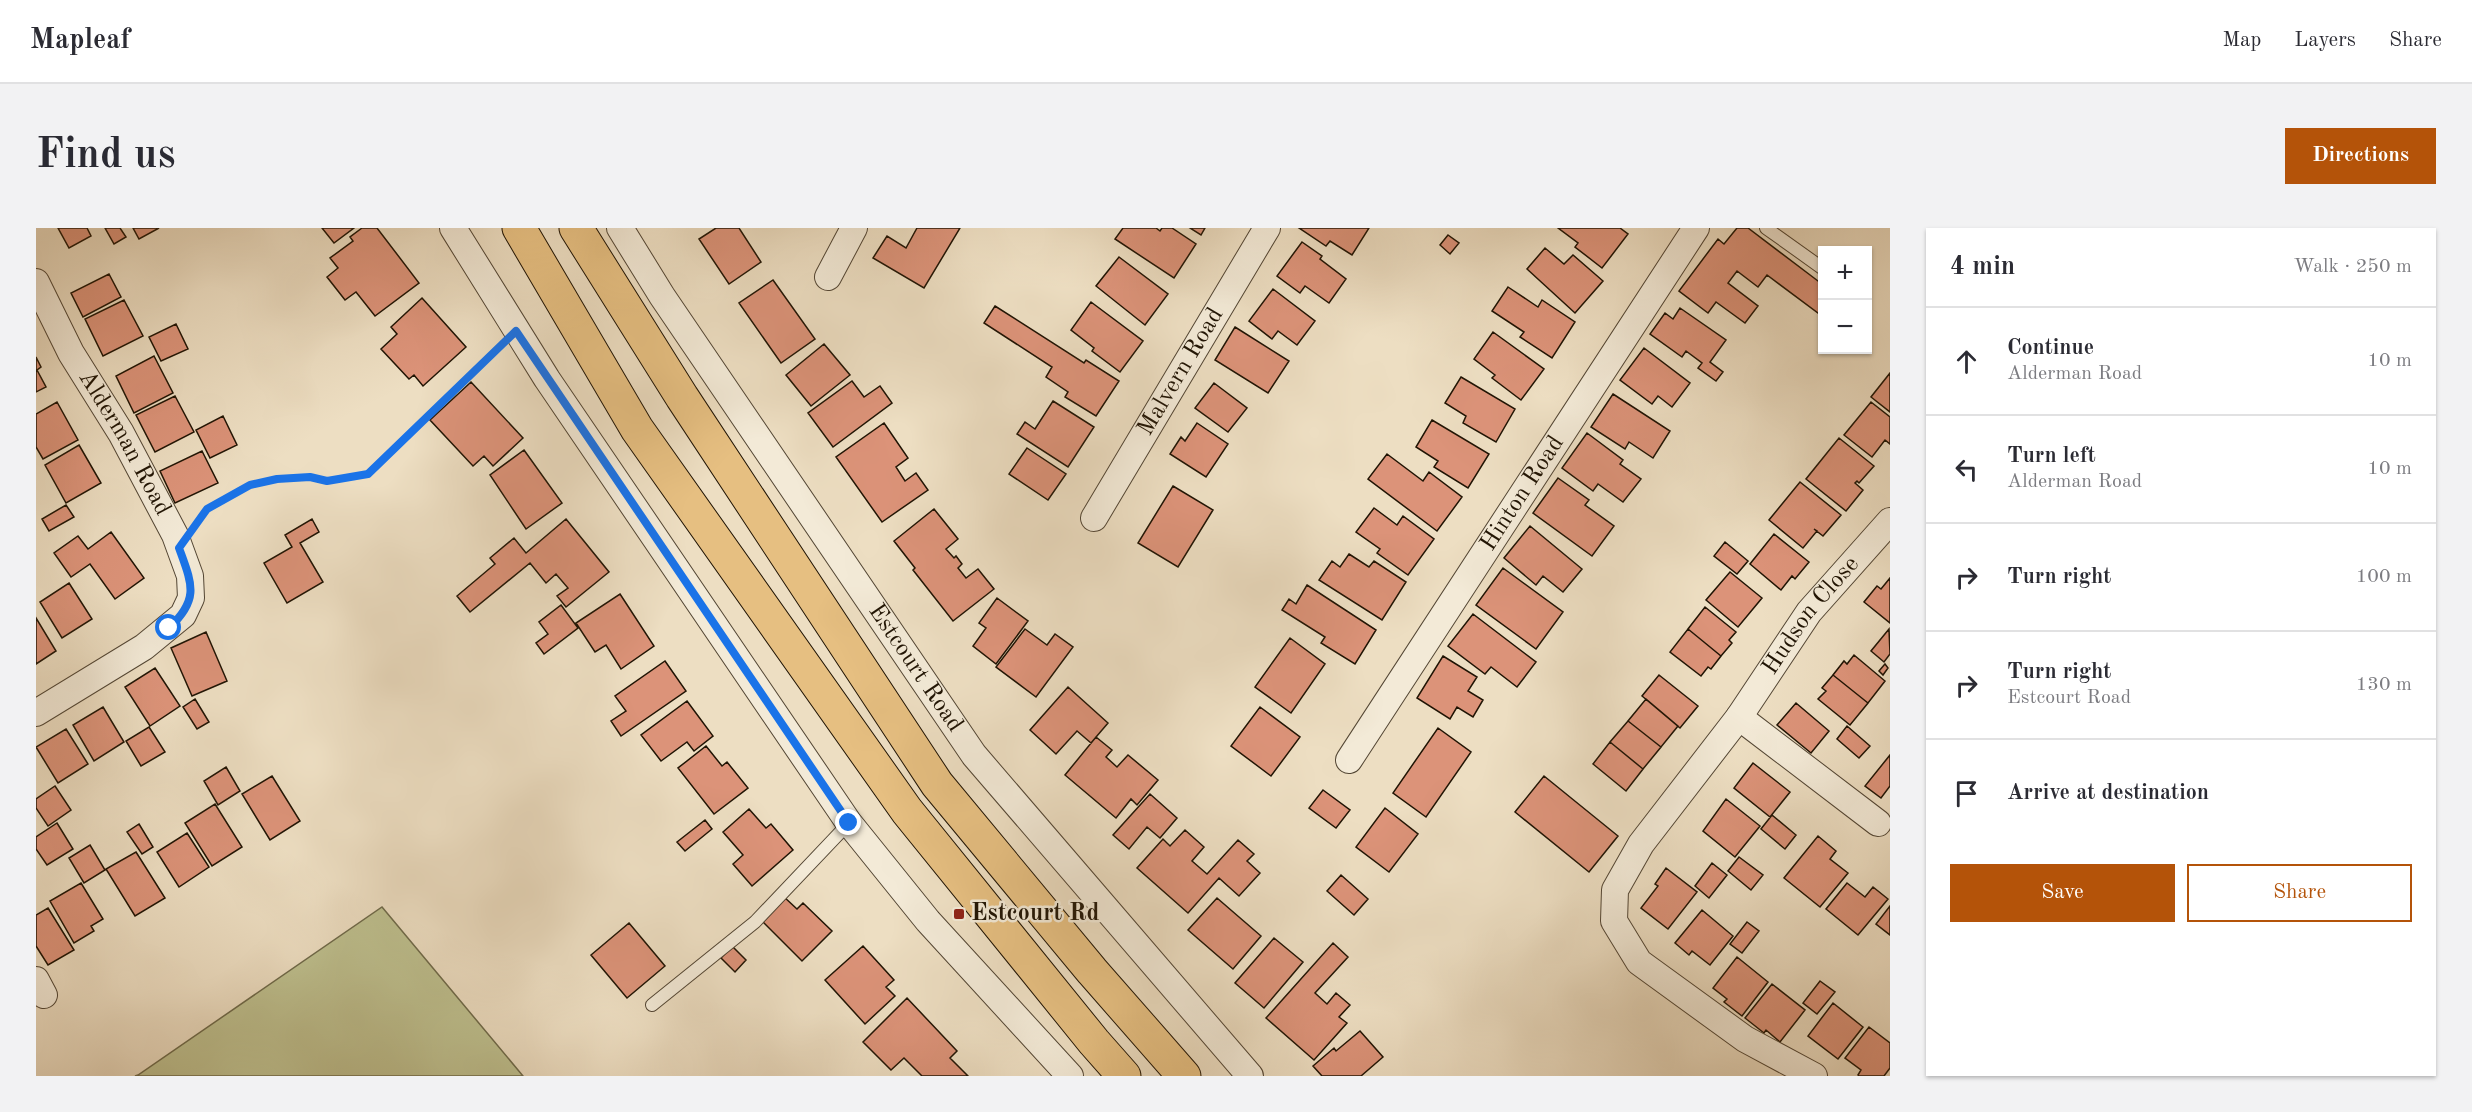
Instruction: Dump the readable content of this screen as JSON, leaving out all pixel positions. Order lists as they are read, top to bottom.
{
  "streets": {
    "main road": ["Estcourt Road"],
    "street": [
      "Malvern Road",
      "Alderman Road",
      "Hinton Road",
      "Hudson Close"
    ]
  },
  "places": {
    "transit": ["Estcourt Rd"]
  },
  "page": {
    "header": "Mapleaf",
    "nav": ["Map", "Layers", "Share"],
    "buttons": [
      "Directions",
      ["Save", "Share"]
    ],
    "title": "Find us",
    "heading": ["4 min", "Walk · 250 m"],
    "map_buttons": ["+", "−"],
    "list": [
      ["Continue", "Alderman Road", "10 m"],
      ["Turn left", "Alderman Road", "10 m"],
      ["Turn right", "100 m"],
      ["Turn right", "Estcourt Road", "130 m"],
      "Arrive at destination"
    ]
  }
}
